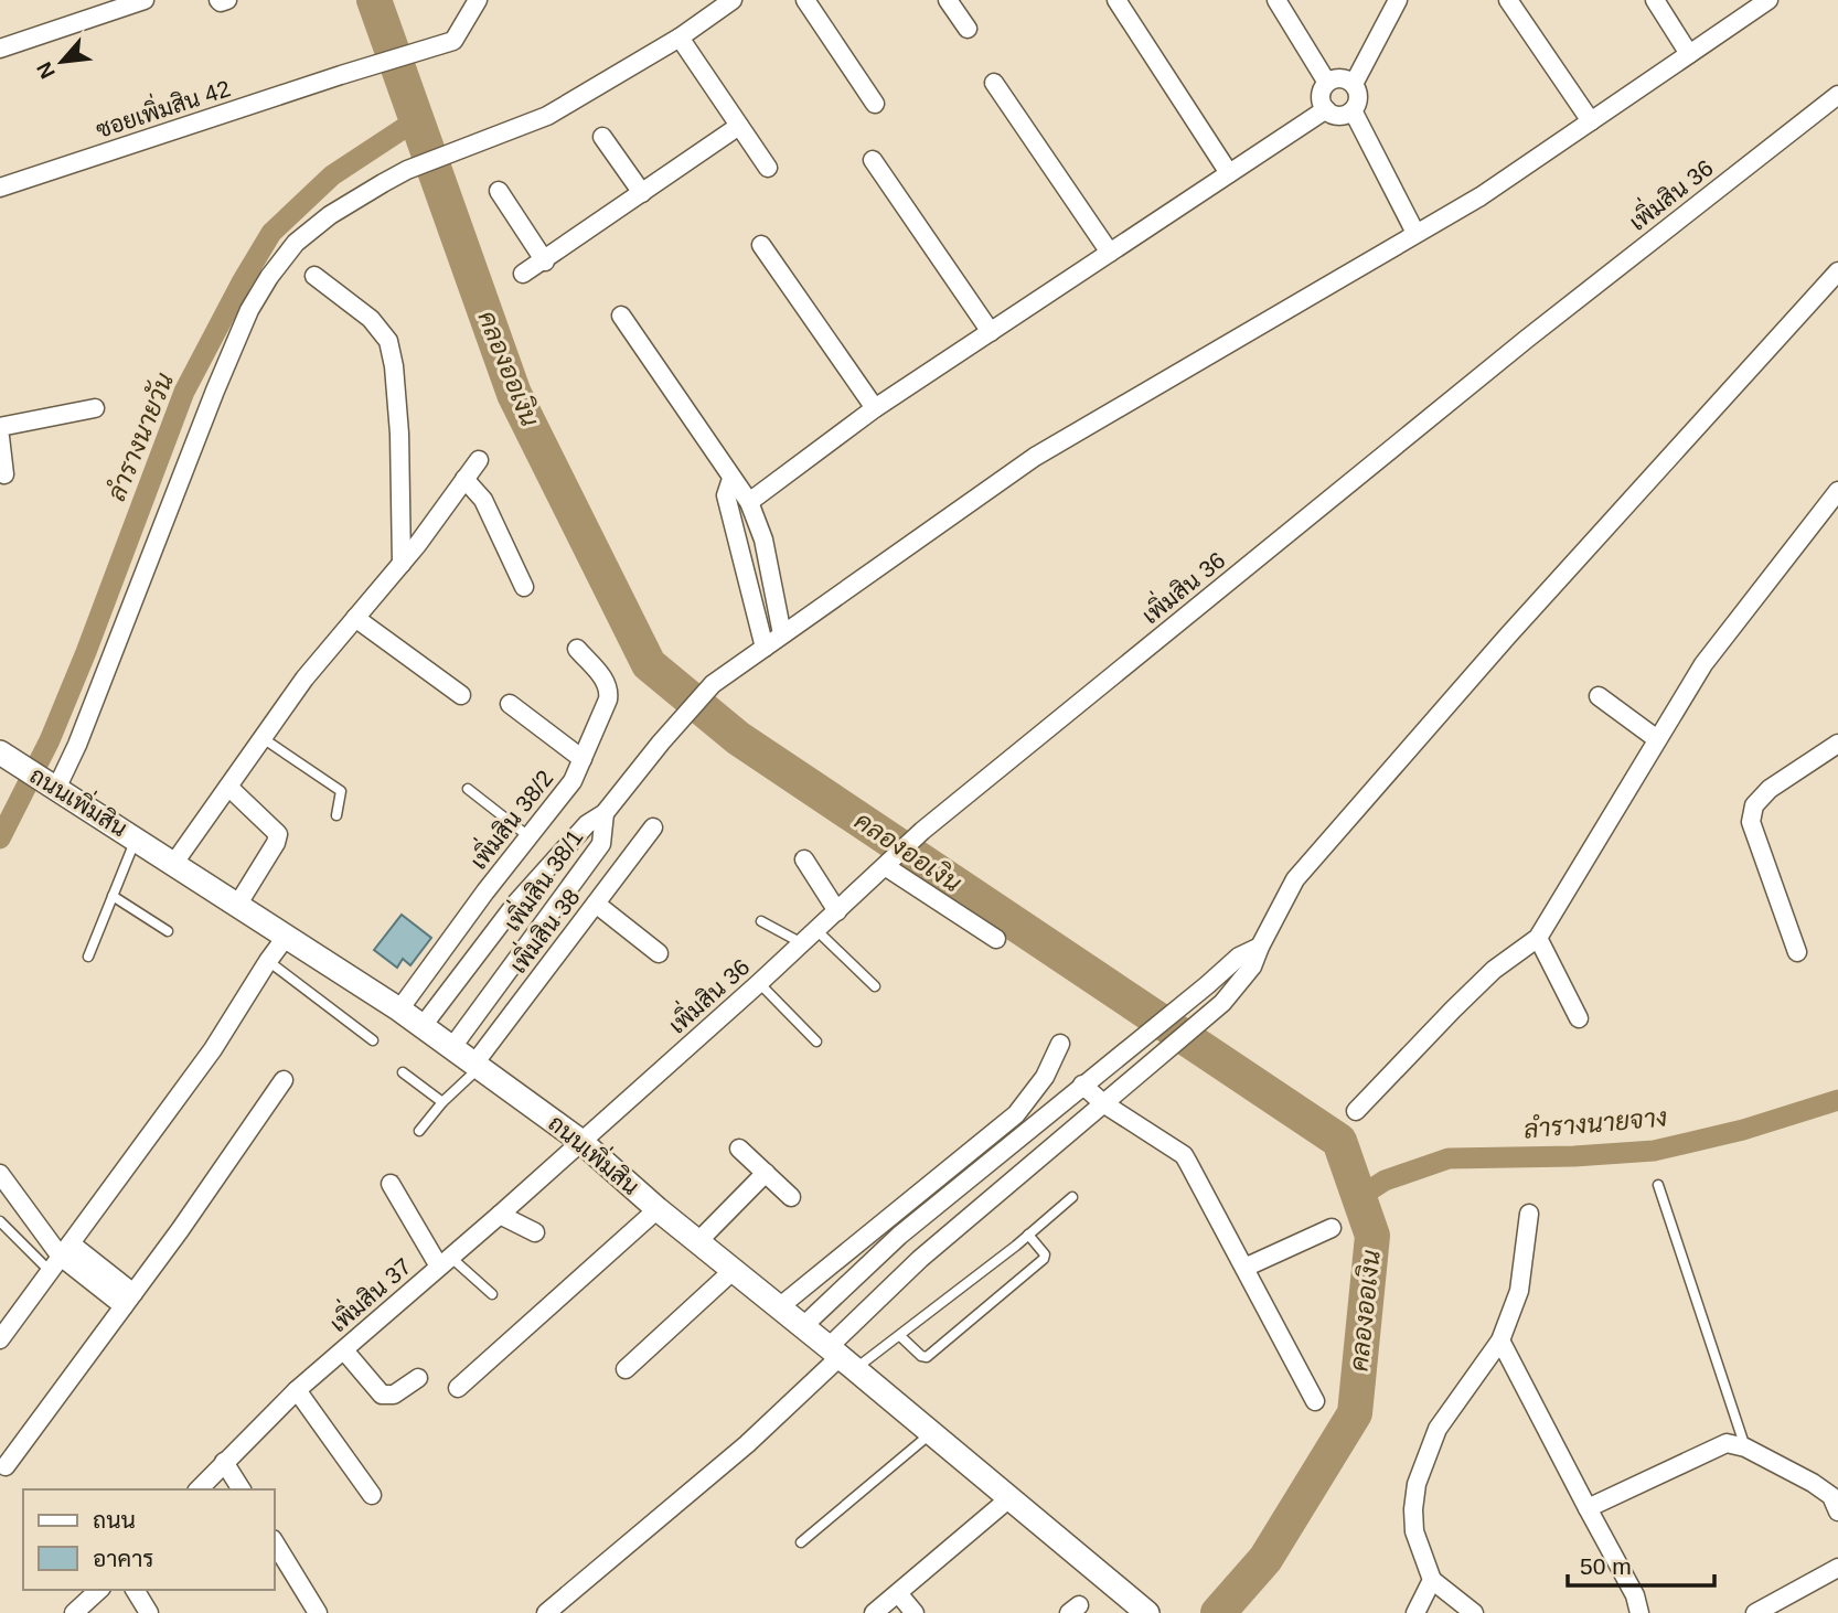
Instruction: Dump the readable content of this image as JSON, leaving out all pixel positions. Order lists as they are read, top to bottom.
{
  "streets": {
    "street": [
      "ซอยเพิ่มสิน 42",
      "เพิ่มสิน 36",
      "ถนนเพิ่มสิน",
      "เพิ่มสิน 38/2",
      "เพิ่มสิน 38/1",
      "เพิ่มสิน 38",
      "เพิ่มสิน 37"
    ]
  },
  "crossings": [
    ["เพิ่มสิน 36", "ถนนเพิ่มสิน"],
    ["เพิ่มสิน 36", "เพิ่มสิน 37"],
    ["ถนนเพิ่มสิน", "เพิ่มสิน 38/2"],
    ["ถนนเพิ่มสิน", "เพิ่มสิน 38/1"],
    ["ถนนเพิ่มสิน", "เพิ่มสิน 38"],
    ["ถนนเพิ่มสิน", "เพิ่มสิน 37"]
  ],
  "water": ["คลองออเงิน", "ลำรางนายวัน", "ลำรางนายจาง"],
  "legend": ["ถนน", "อาคาร"],
  "scale_bar": "50 m",
  "north": "bottom left"
}
